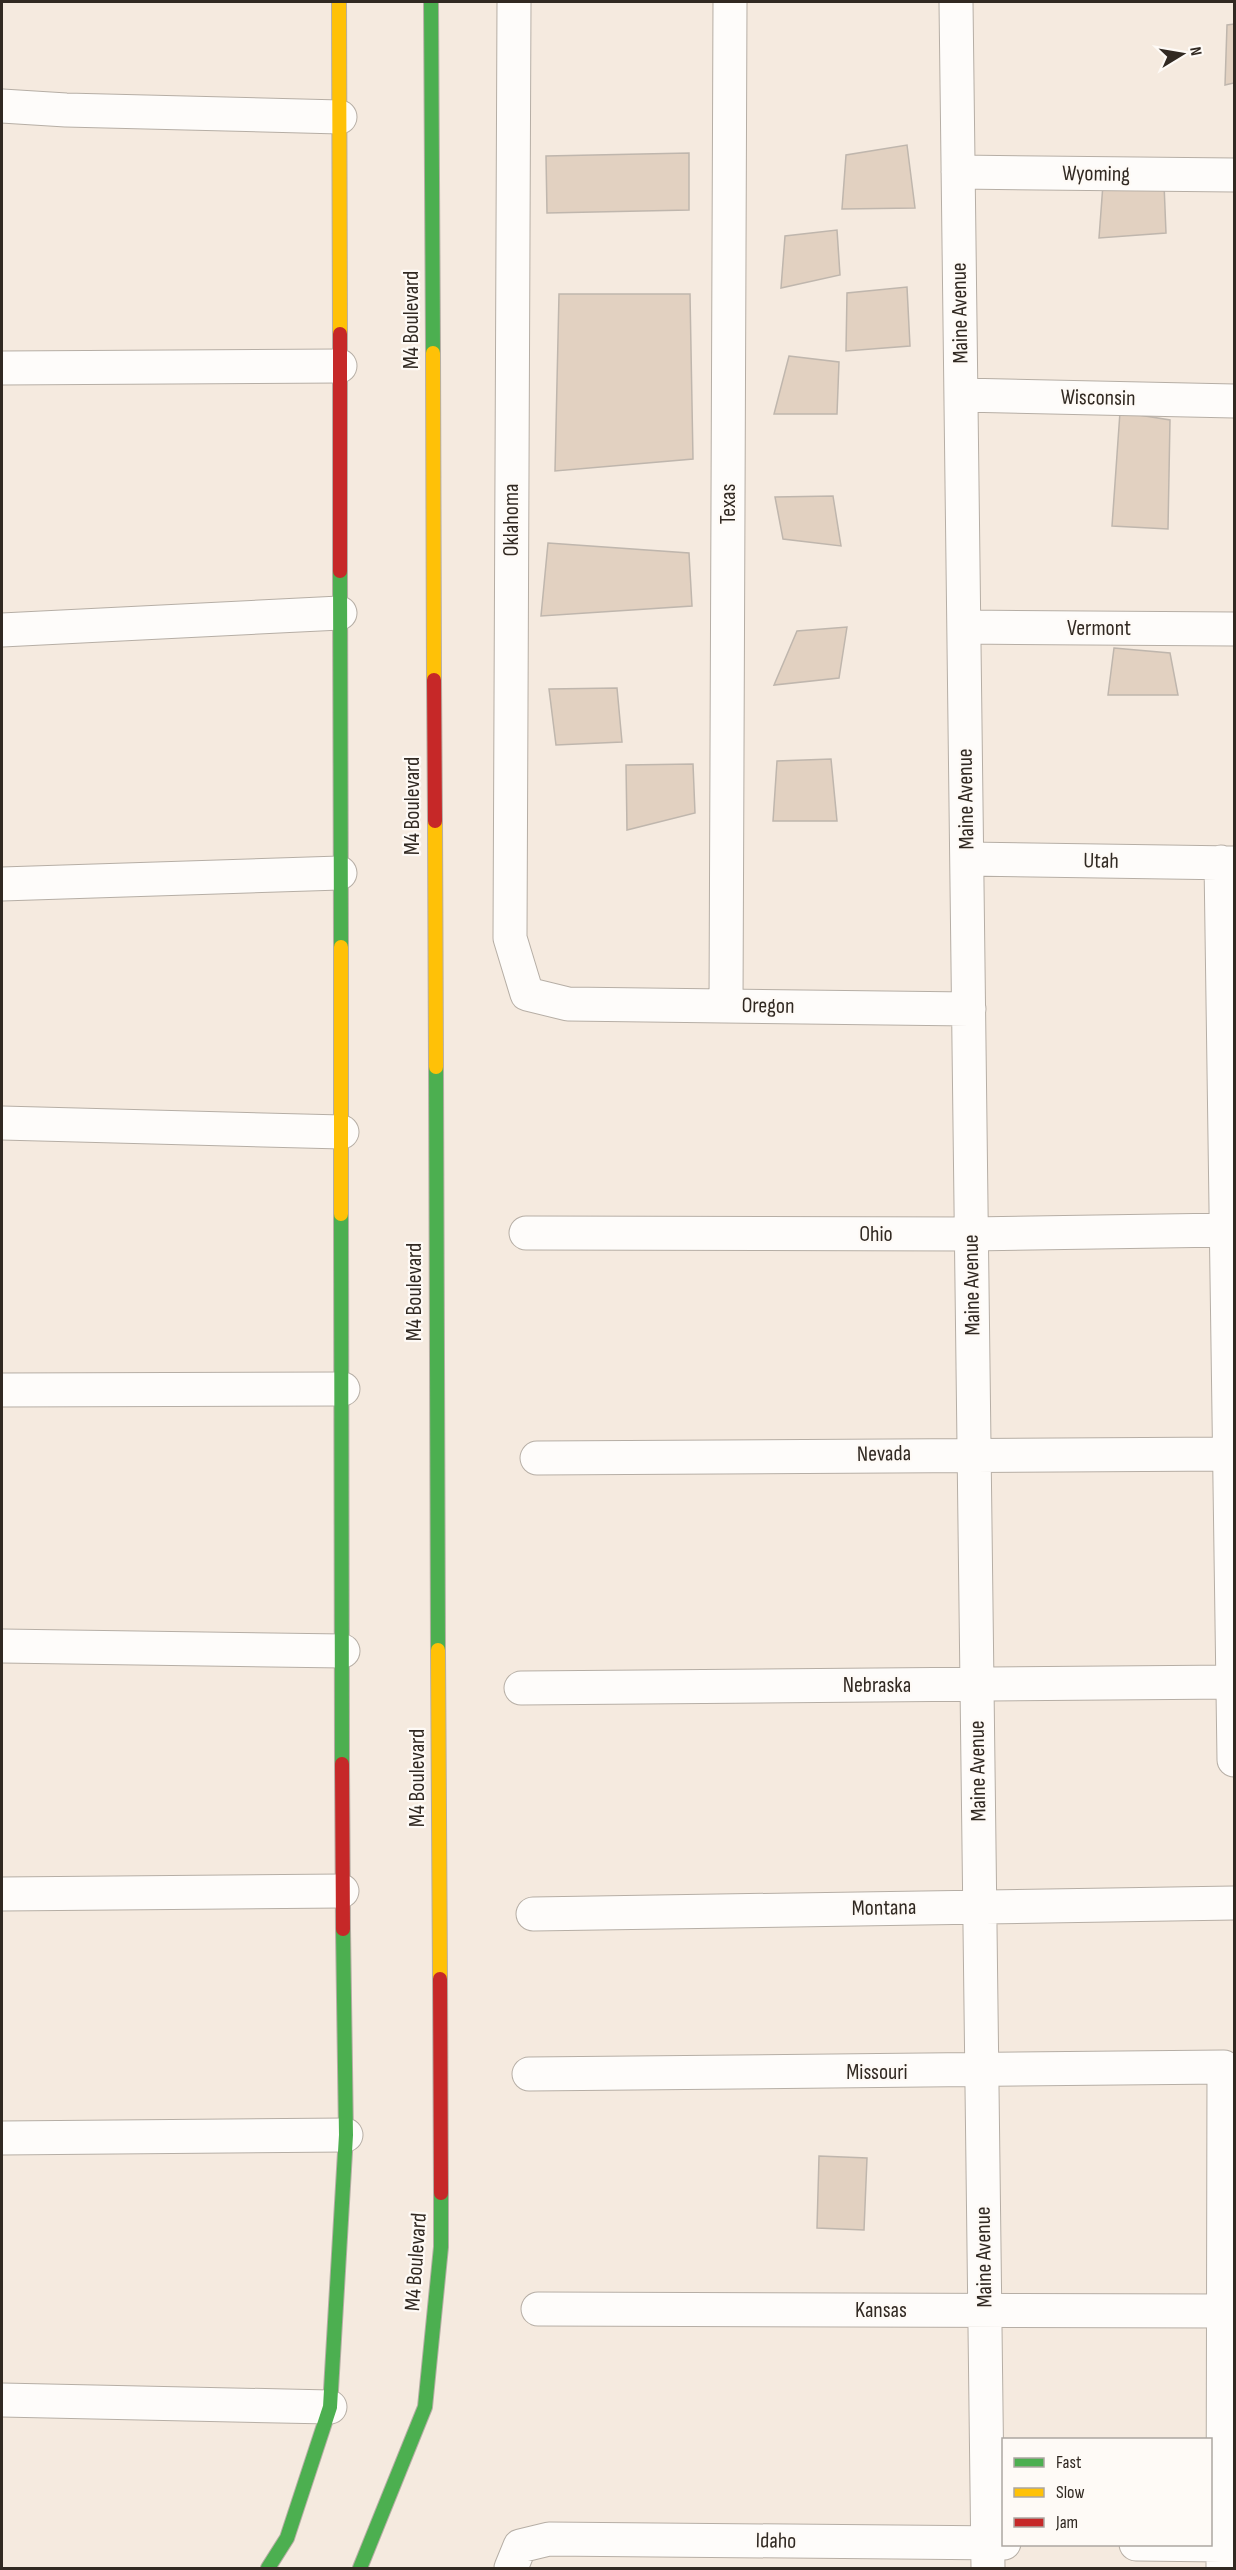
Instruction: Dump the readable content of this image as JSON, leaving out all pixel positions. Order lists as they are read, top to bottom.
{
  "streets": {
    "street": [
      "Wyoming",
      "Maine Avenue",
      "M4 Boulevard",
      "Wisconsin",
      "Texas",
      "Oklahoma",
      "Vermont",
      "Utah",
      "Oregon",
      "Ohio",
      "Nevada",
      "Nebraska",
      "Montana",
      "Missouri",
      "Kansas",
      "Idaho"
    ]
  },
  "crossings": [
    ["Wyoming", "Maine Avenue"],
    ["Maine Avenue", "Wisconsin"],
    ["Maine Avenue", "Vermont"],
    ["Maine Avenue", "Utah"],
    ["Maine Avenue", "Oregon"],
    ["Maine Avenue", "Ohio"],
    ["Maine Avenue", "Nevada"],
    ["Maine Avenue", "Nebraska"],
    ["Maine Avenue", "Montana"],
    ["Maine Avenue", "Missouri"],
    ["Maine Avenue", "Kansas"],
    ["Maine Avenue", "Idaho"],
    ["Texas", "Oregon"],
    ["Oklahoma", "Oregon"],
    ["Missouri", "Kansas"]
  ],
  "legend": ["Fast", "Slow", "Jam"],
  "north": "right"
}
